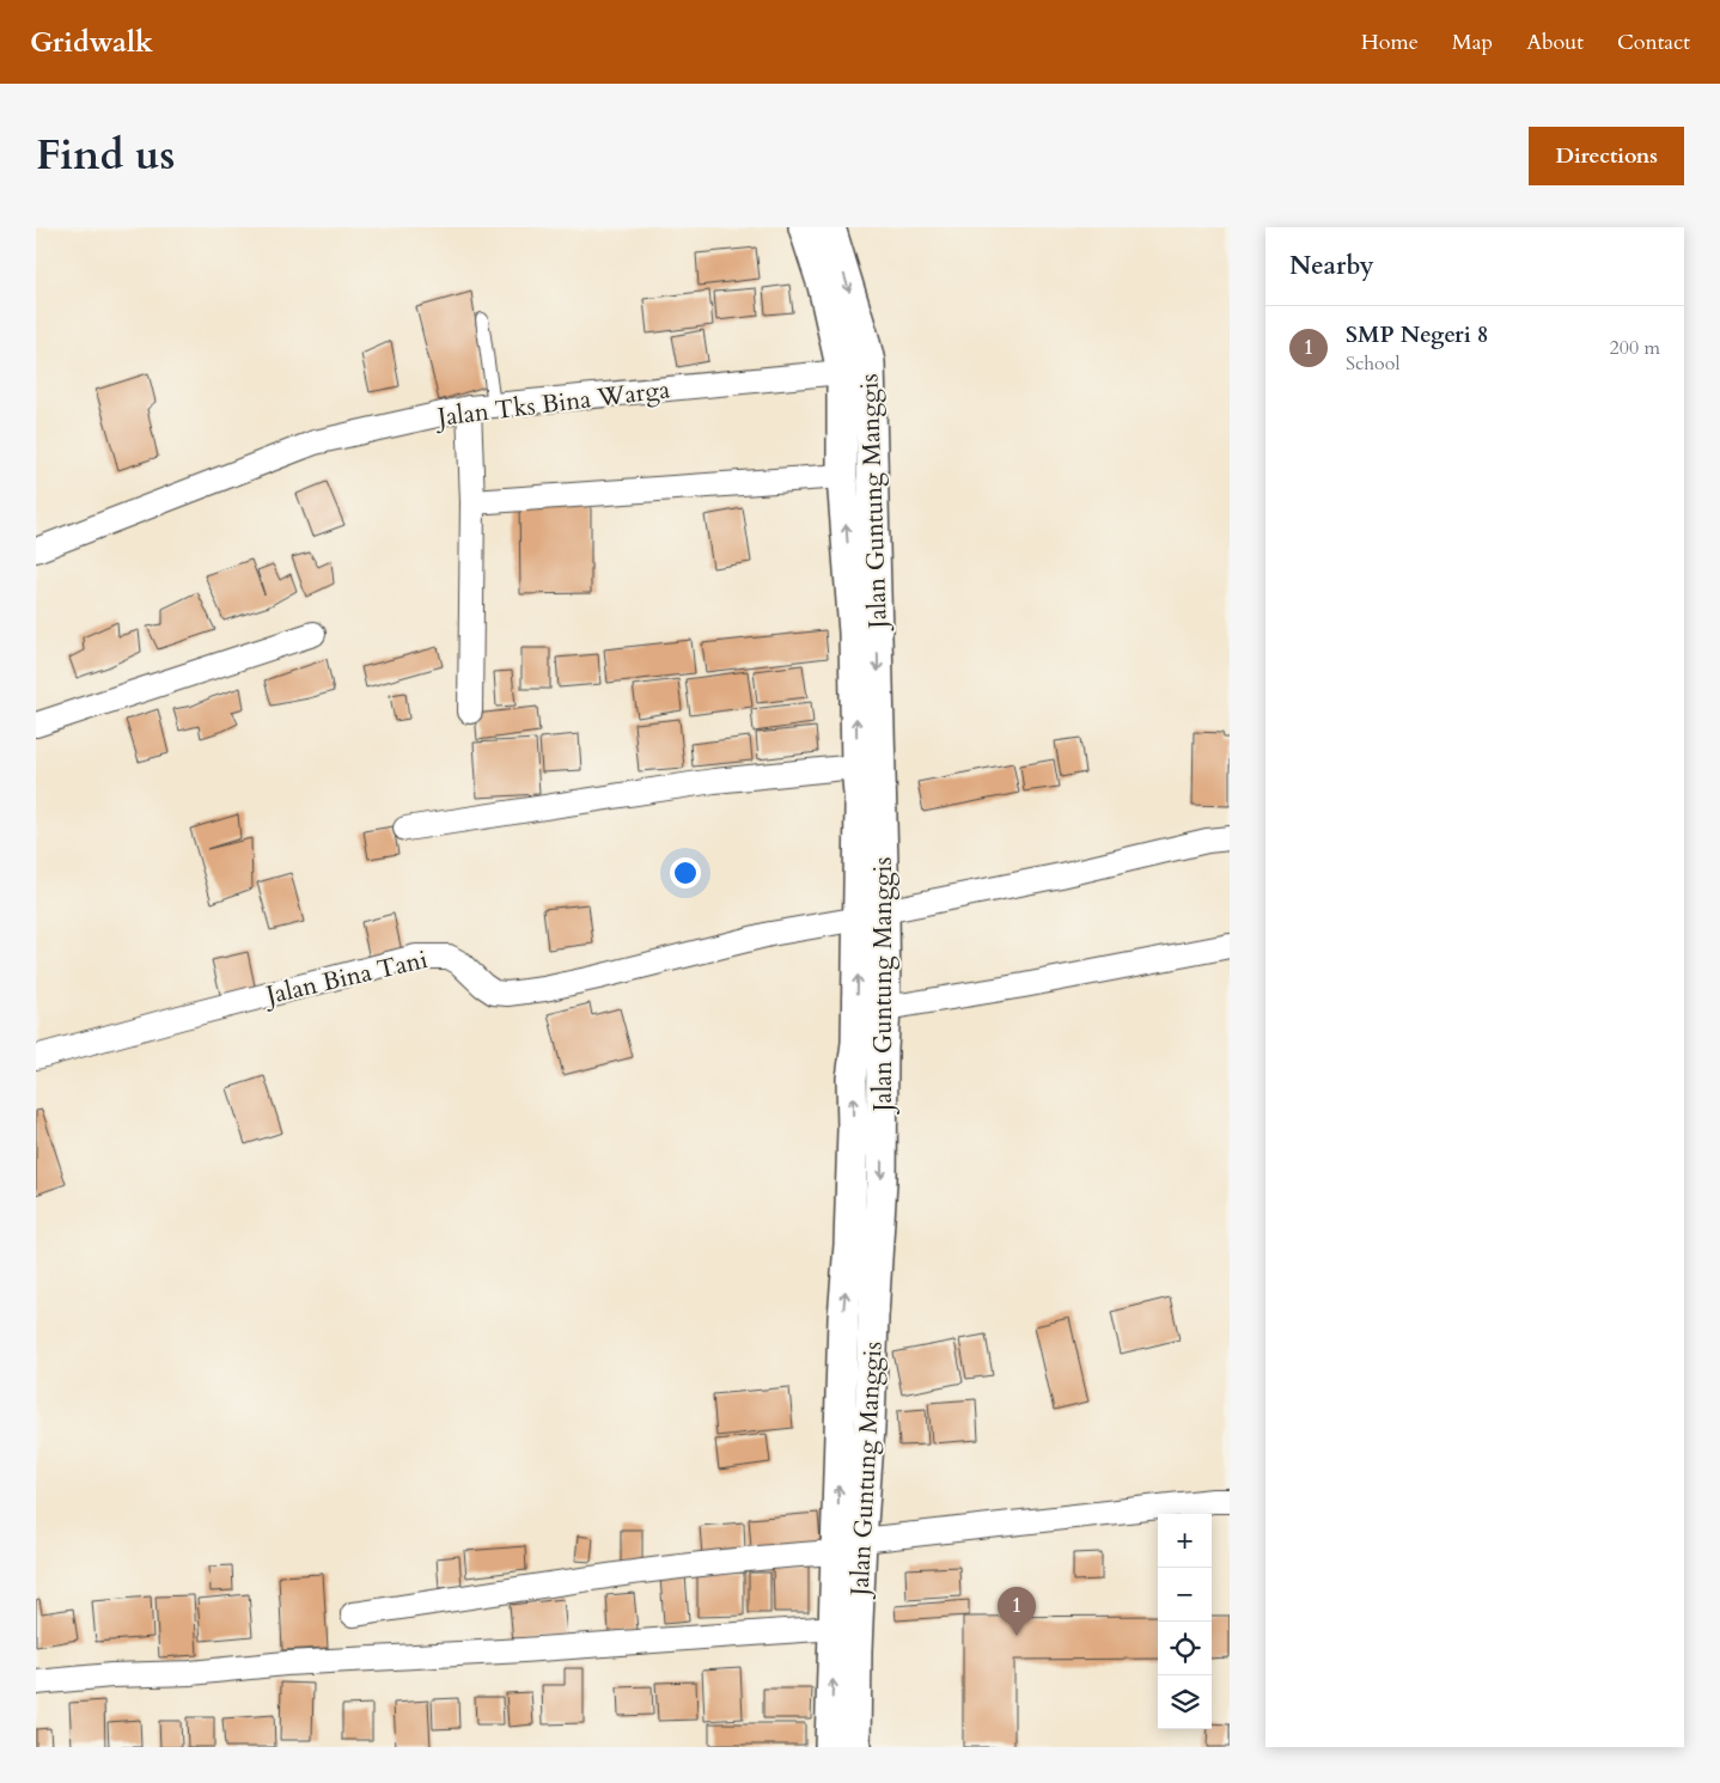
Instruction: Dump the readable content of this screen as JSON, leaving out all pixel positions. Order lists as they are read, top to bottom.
{
  "streets": {
    "street": ["Jalan Tks Bina Warga", "Jalan Guntung Manggis", "Jalan Bina Tani"]
  },
  "crossings": [
    ["Jalan Tks Bina Warga", "Jalan Guntung Manggis"],
    ["Jalan Guntung Manggis", "Jalan Bina Tani"]
  ],
  "page": {
    "header": "Gridwalk",
    "nav": [
      "Home",
      "Map",
      "About",
      "Contact"
    ],
    "title": "Find us",
    "buttons": "Directions",
    "heading": "Nearby",
    "list": [
      {
        "mark": "1",
        "name": "SMP Negeri 8",
        "note": "School",
        "value": "200 m"
      }
    ],
    "map_buttons": ["+", "−"],
    "pins": "1"
  }
}
